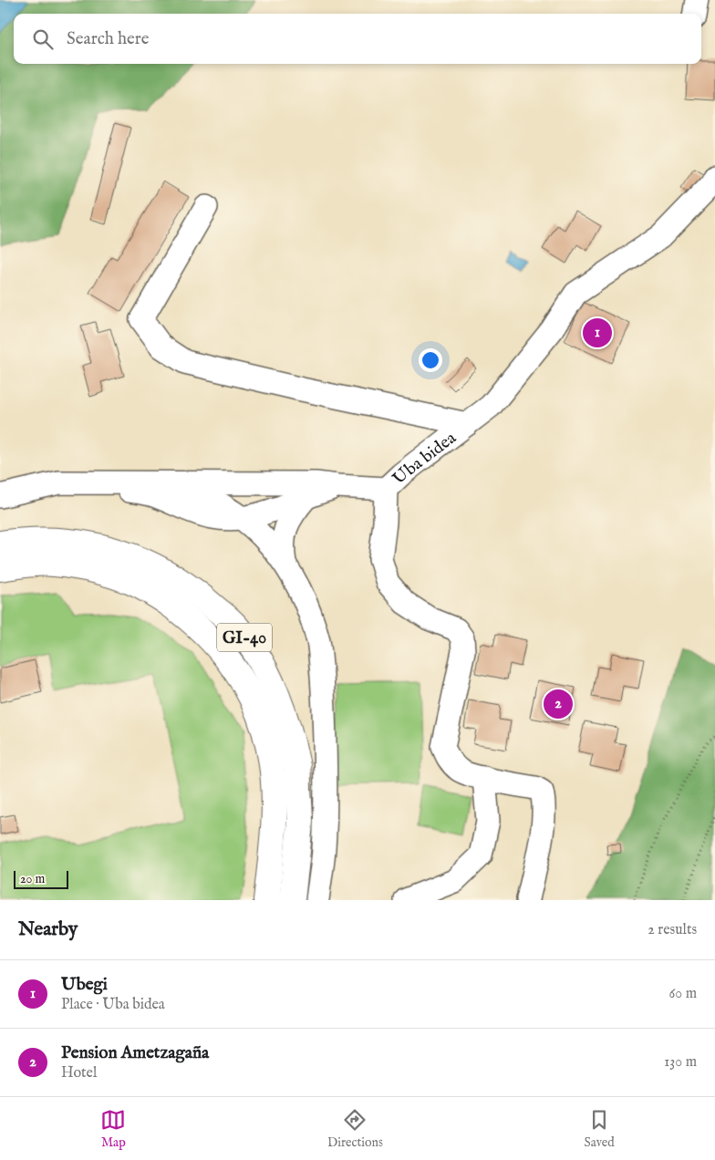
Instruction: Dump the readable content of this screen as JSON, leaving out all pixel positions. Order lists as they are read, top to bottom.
{
  "streets": {
    "main road": ["GI-40"],
    "street": ["Uba bidea"]
  },
  "scale_bar": "20 m",
  "page": {
    "search": "Search here",
    "pins": ["1", "2"],
    "scale": "20 m",
    "heading": ["Nearby", "2 results"],
    "list": [
      {
        "mark": "1",
        "name": "Ubegi",
        "note": "Place · Uba bidea",
        "value": "60 m"
      },
      {
        "mark": "2",
        "name": "Pension Ametzagaña",
        "note": "Hotel",
        "value": "130 m"
      }
    ],
    "nav": ["Map", "Directions", "Saved"]
  }
}
